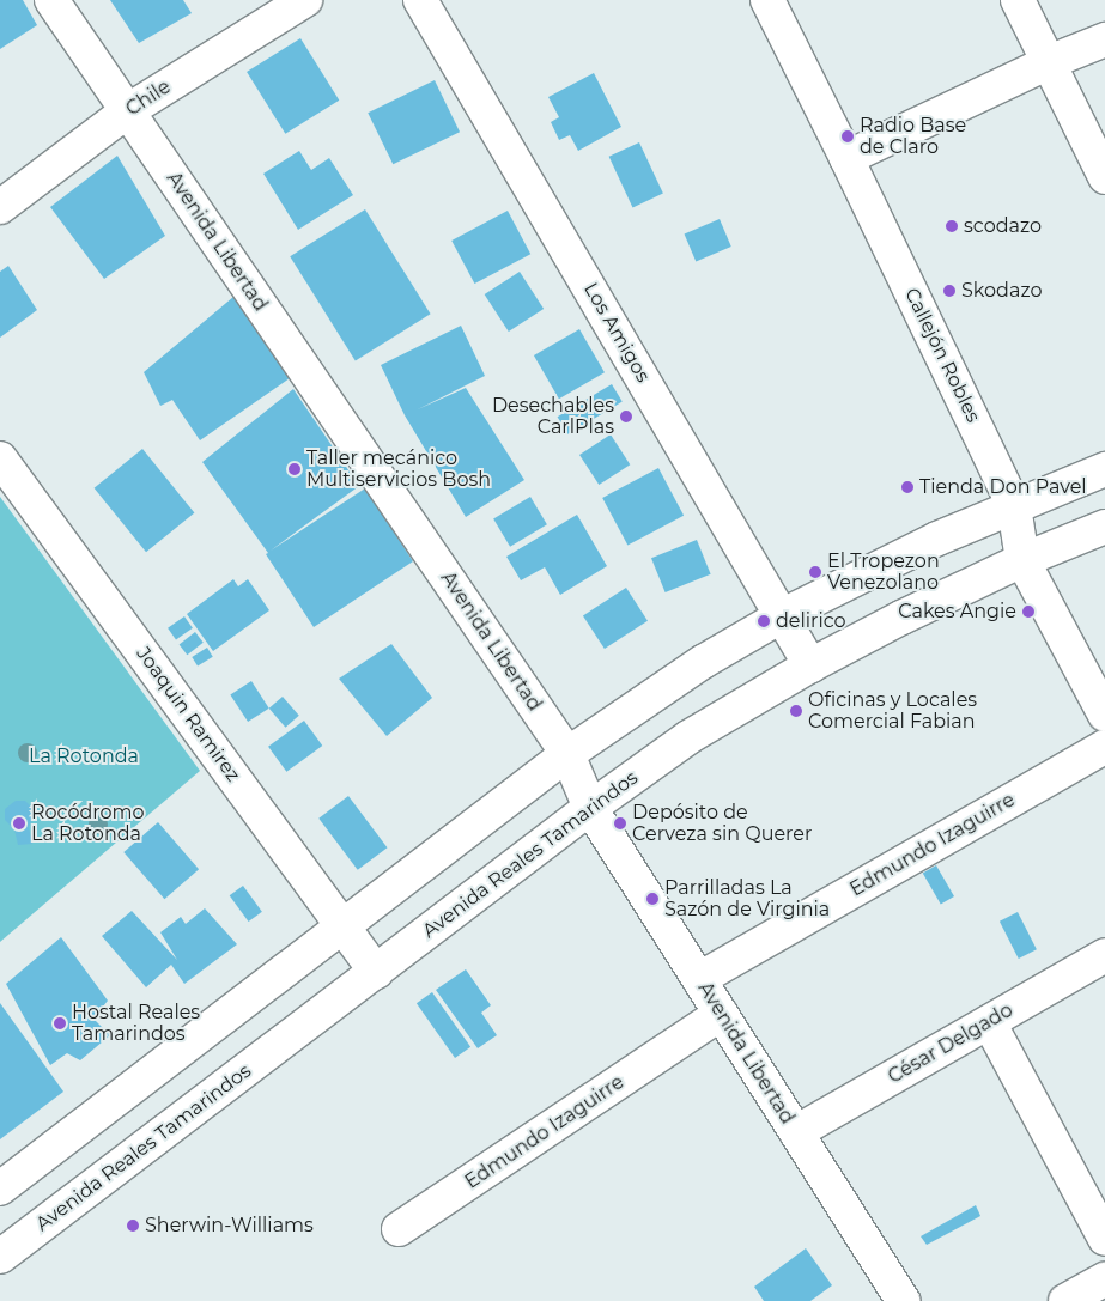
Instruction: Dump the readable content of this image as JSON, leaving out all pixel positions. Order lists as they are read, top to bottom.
{
  "streets": {
    "street": [
      "Chile",
      "Avenida Libertad",
      "Los Amigos",
      "Callejón Robles",
      "Joaquin Ramirez",
      "Edmundo Izaguirre",
      "Avenida Reales Tamarindos",
      "César Delgado"
    ]
  },
  "crossings": [
    ["Chile", "Avenida Libertad"],
    ["Avenida Libertad", "Edmundo Izaguirre"],
    ["Avenida Libertad", "Avenida Reales Tamarindos"],
    ["Avenida Libertad", "César Delgado"],
    ["Los Amigos", "Avenida Reales Tamarindos"],
    ["Callejón Robles", "Avenida Reales Tamarindos"],
    ["Joaquin Ramirez", "Avenida Reales Tamarindos"]
  ],
  "parks": ["La Rotonda"],
  "places": [
    "Radio Base de Claro",
    "scodazo",
    "Skodazo",
    "Desechables CarlPlas",
    "Taller mecánico Multiservicios Bosh",
    "Tienda Don Pavel",
    "El Tropezon Venezolano",
    "Cakes Angie",
    "delirico",
    "Oficinas y Locales Comercial Fabian",
    "Rocódromo La Rotonda",
    "Depósito de Cerveza sin Querer",
    "Parrilladas La Sazón de Virginia",
    "Hostal Reales Tamarindos",
    "Sherwin-Williams"
  ]
}
